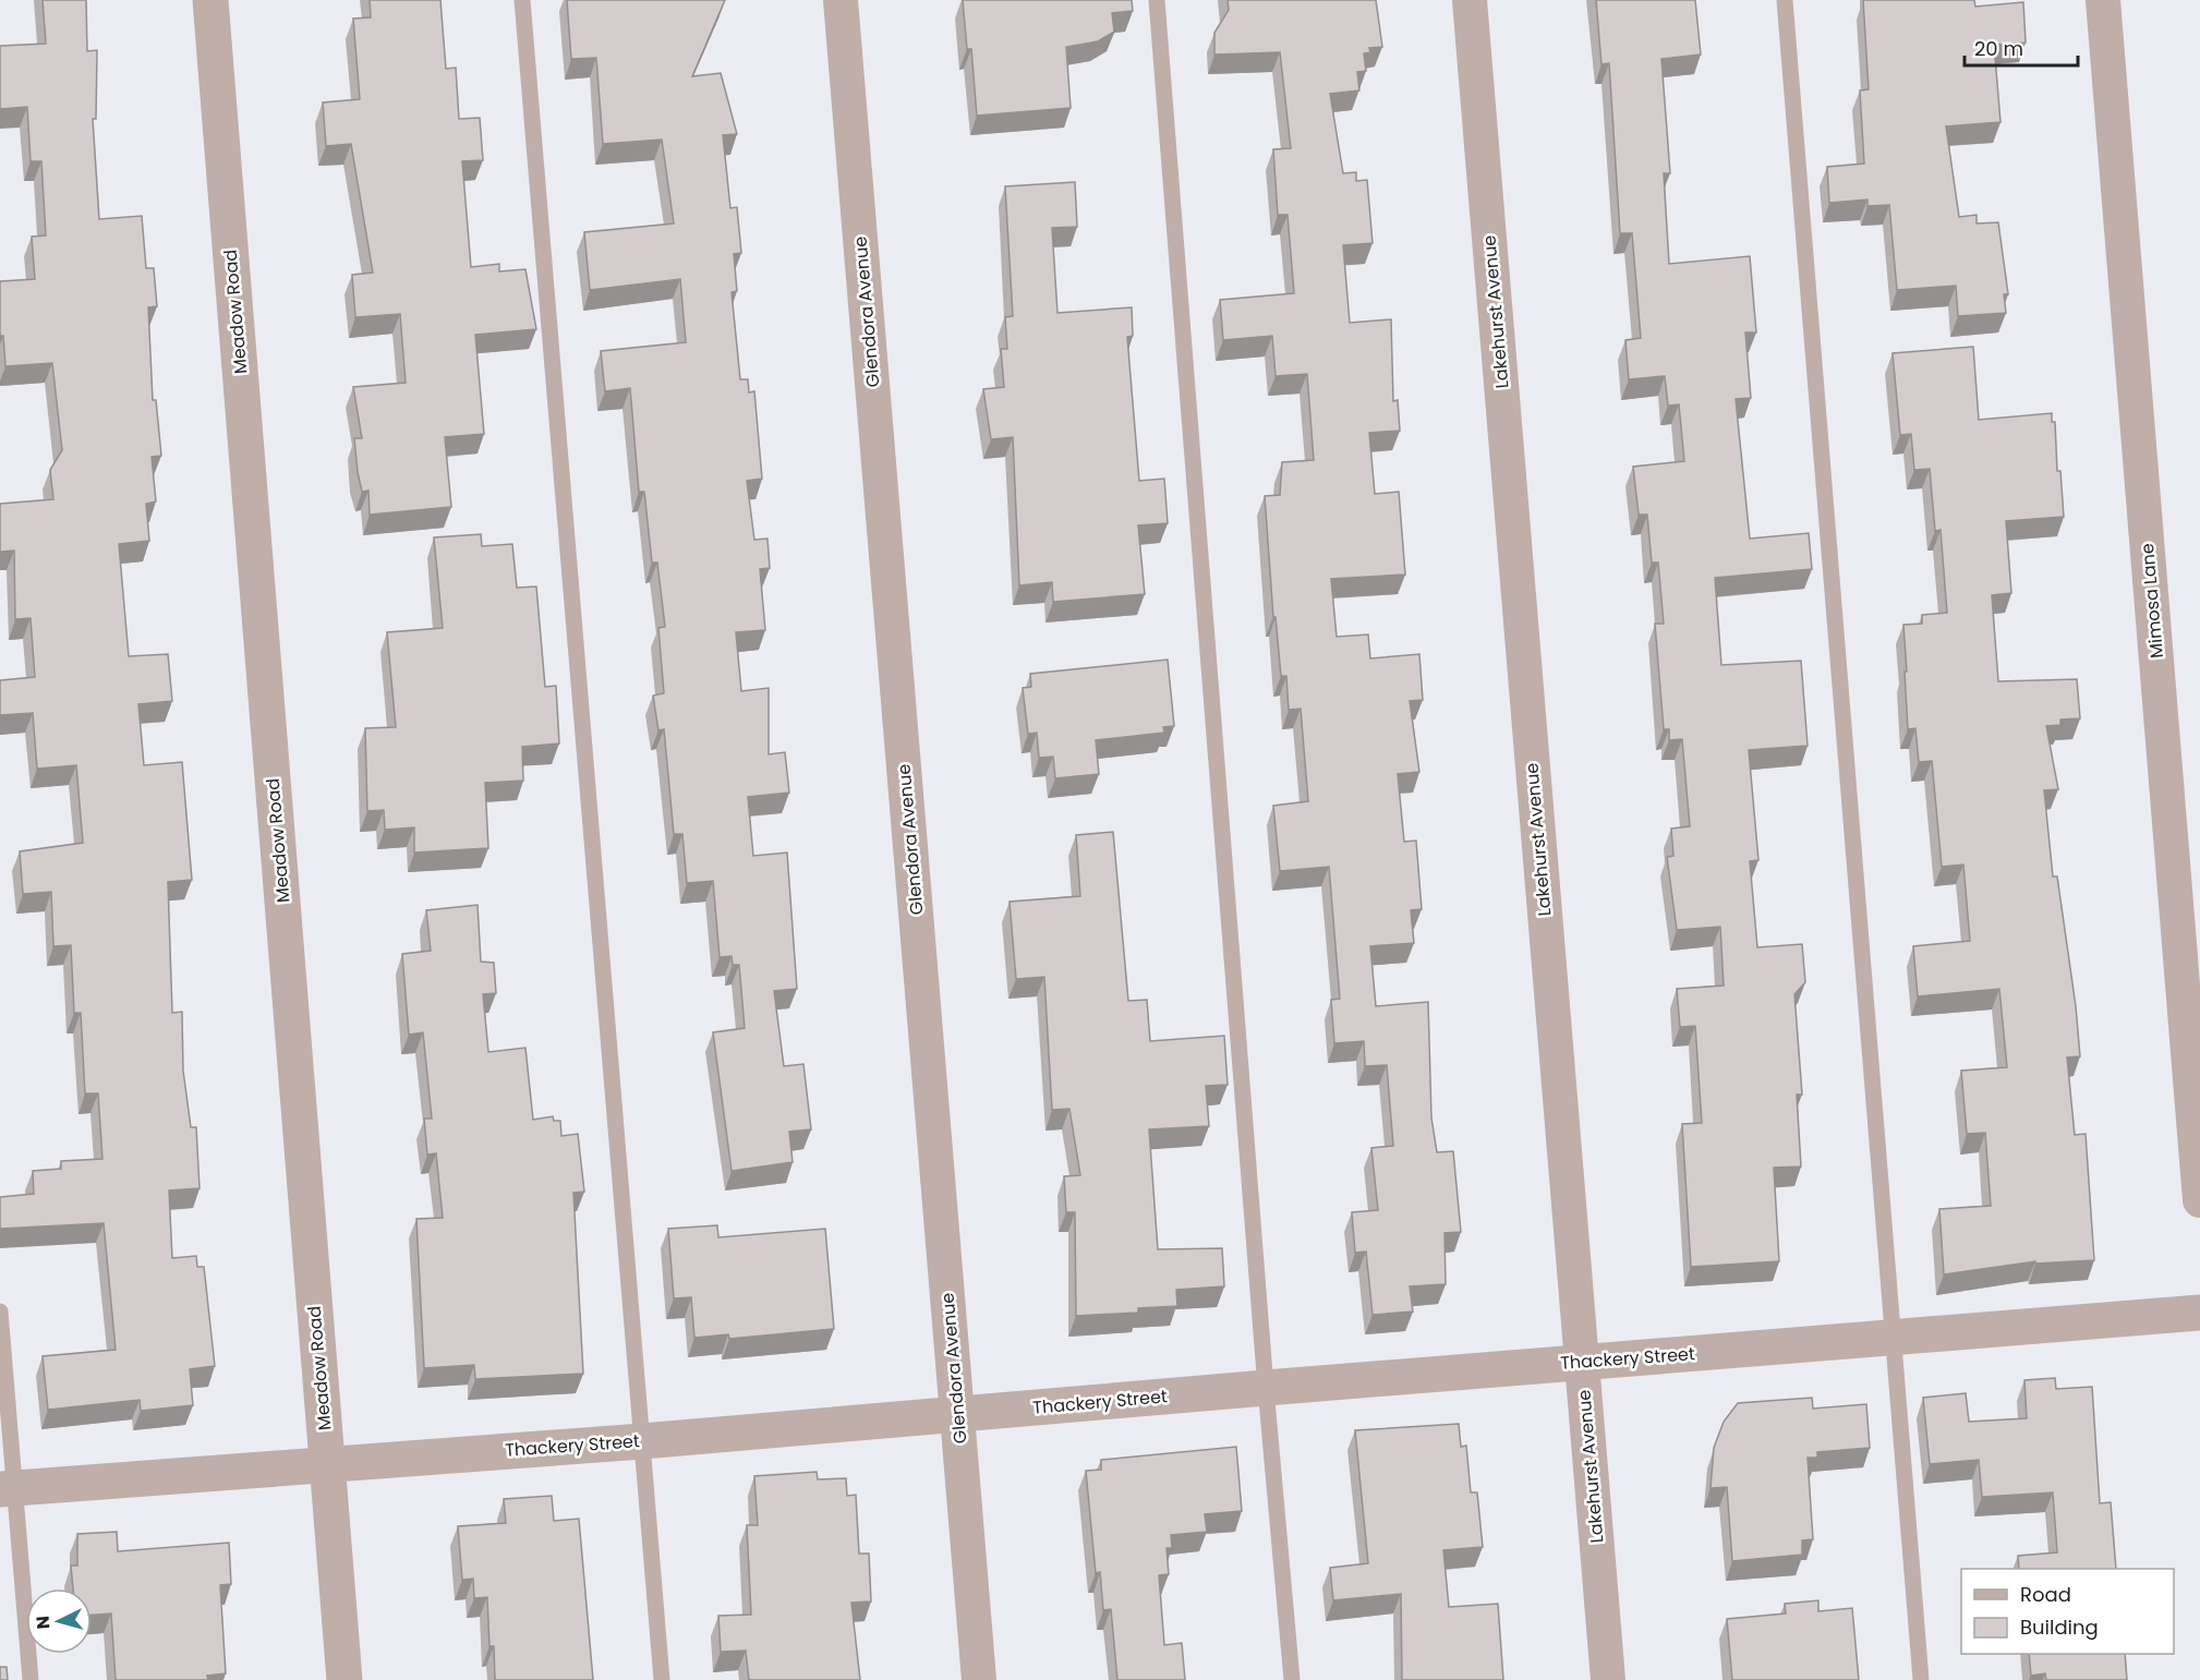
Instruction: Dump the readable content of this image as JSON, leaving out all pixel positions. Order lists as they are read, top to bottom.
{
  "streets": {
    "street": [
      "Meadow Road",
      "Glendora Avenue",
      "Lakehurst Avenue",
      "Mimosa Lane",
      "Thackery Street"
    ]
  },
  "crossings": [
    ["Meadow Road", "Thackery Street"],
    ["Glendora Avenue", "Thackery Street"],
    ["Lakehurst Avenue", "Thackery Street"]
  ],
  "legend": ["Road", "Building"],
  "scale_bar": "20 m",
  "north": "left"
}
